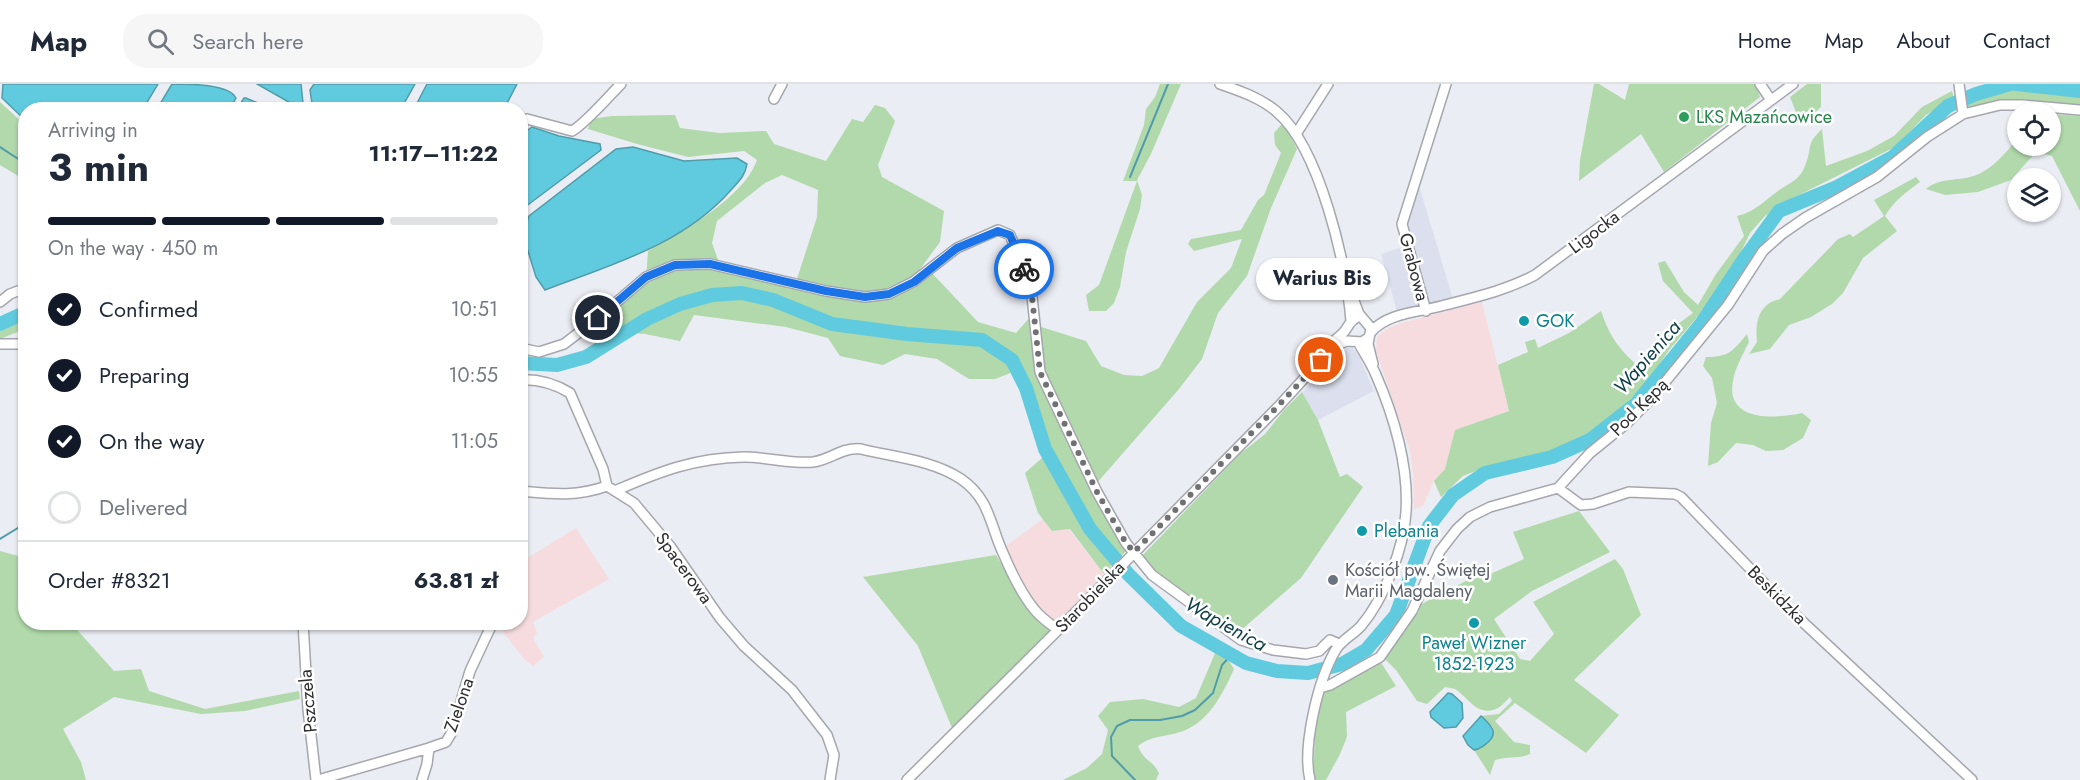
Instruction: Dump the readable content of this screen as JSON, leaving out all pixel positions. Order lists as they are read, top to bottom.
{
  "streets": {
    "street": [
      "Ligocka",
      "Grabowa",
      "Pod Kępą",
      "Spacerowa",
      "Beskidzka",
      "Starobielska",
      "Pszczela",
      "Zielona"
    ]
  },
  "crossings": [
    ["Ligocka", "Grabowa"],
    ["Ligocka", "Starobielska"],
    ["Pod Kępą", "Beskidzka"]
  ],
  "water": ["Wapienica"],
  "places": [
    "LKS Mazańcowice",
    "GOK",
    "Warius Bis",
    "Plebania",
    "Kościół pw. Świętej Marii Magdaleny",
    "Paweł Wizner 1852-1923"
  ],
  "page": {
    "header": "Map",
    "search": "Search here",
    "nav": [
      "Home",
      "Map",
      "About",
      "Contact"
    ],
    "heading": ["3 min", "Arriving in", "11:17–11:22"],
    "panel": ["Order #8321", "63.81 zł"],
    "bar": "On the way · 450 m",
    "bubble": "Warius Bis",
    "list": [
      ["Confirmed", "10:51"],
      ["Preparing", "10:55"],
      ["On the way", "11:05"],
      "Delivered"
    ]
  }
}
